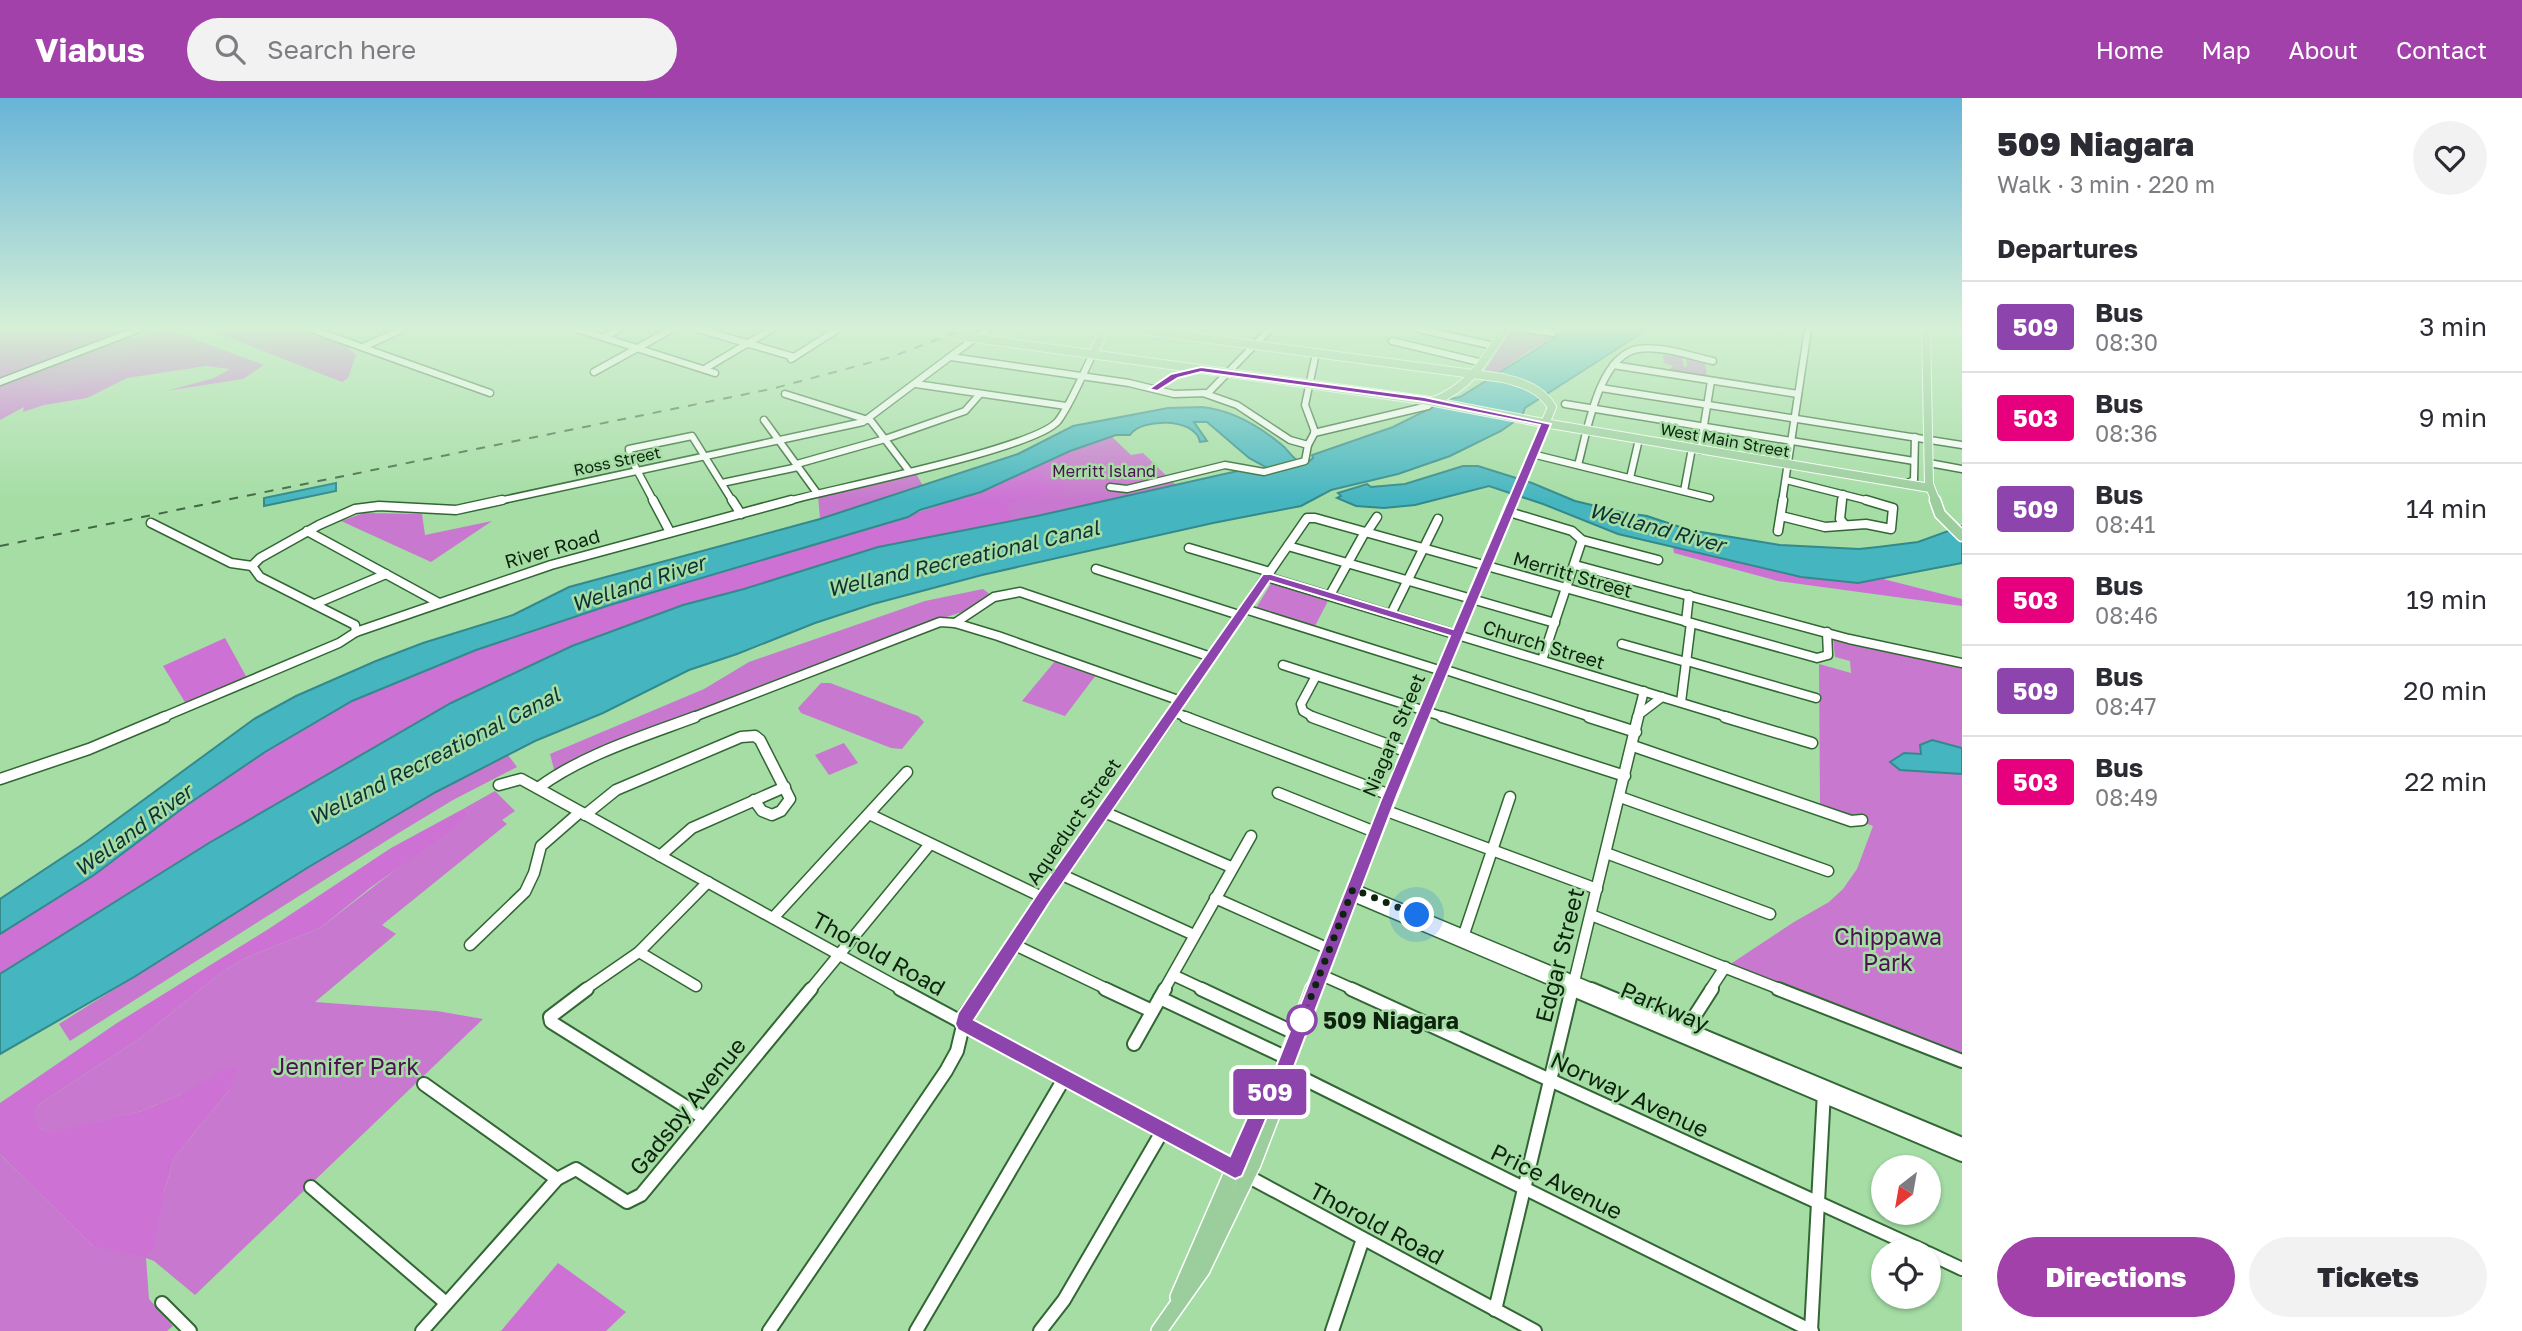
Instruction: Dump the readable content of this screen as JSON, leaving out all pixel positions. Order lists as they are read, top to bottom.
{
  "streets": {
    "main road": ["West Main Street", "Niagara Street"],
    "street": [
      "Ross Street",
      "River Road",
      "Merritt Street",
      "Church Street",
      "Aqueduct Street",
      "Thorold Road",
      "Edgar Street",
      "Parkway",
      "Norway Avenue",
      "Gadsby Avenue",
      "Price Avenue"
    ]
  },
  "crossings": [
    ["West Main Street", "Niagara Street"],
    ["Merritt Street", "Niagara Street"],
    ["Merritt Street", "Aqueduct Street"],
    ["Church Street", "Niagara Street"],
    ["Church Street", "Aqueduct Street"],
    ["Church Street", "Edgar Street"],
    ["Niagara Street", "Thorold Road"],
    ["Niagara Street", "Parkway"],
    ["Niagara Street", "Norway Avenue"],
    ["Niagara Street", "Price Avenue"],
    ["Aqueduct Street", "Thorold Road"],
    ["Thorold Road", "Edgar Street"],
    ["Thorold Road", "Gadsby Avenue"],
    ["Edgar Street", "Parkway"],
    ["Edgar Street", "Norway Avenue"],
    ["Edgar Street", "Price Avenue"]
  ],
  "water": ["Welland River", "Welland Recreational Canal"],
  "parks": ["Merritt Island", "Chippawa Park", "Jennifer Park"],
  "places": ["509 Niagara"],
  "lines": ["bus line 509"],
  "north": "bottom left",
  "page": {
    "header": "Viabus",
    "search": "Search here",
    "nav": [
      "Home",
      "Map",
      "About",
      "Contact"
    ],
    "on_map": "509",
    "heading": [
      ["509 Niagara", "Walk · 3 min · 220 m"],
      "Departures"
    ],
    "list": [
      {
        "mark": "509",
        "name": "Bus",
        "note": "08:30",
        "value": "3 min"
      },
      {
        "mark": "503",
        "name": "Bus",
        "note": "08:36",
        "value": "9 min"
      },
      {
        "mark": "509",
        "name": "Bus",
        "note": "08:41",
        "value": "14 min"
      },
      {
        "mark": "503",
        "name": "Bus",
        "note": "08:46",
        "value": "19 min"
      },
      {
        "mark": "509",
        "name": "Bus",
        "note": "08:47",
        "value": "20 min"
      },
      {
        "mark": "503",
        "name": "Bus",
        "note": "08:49",
        "value": "22 min"
      }
    ],
    "buttons": ["Directions", "Tickets"]
  }
}
